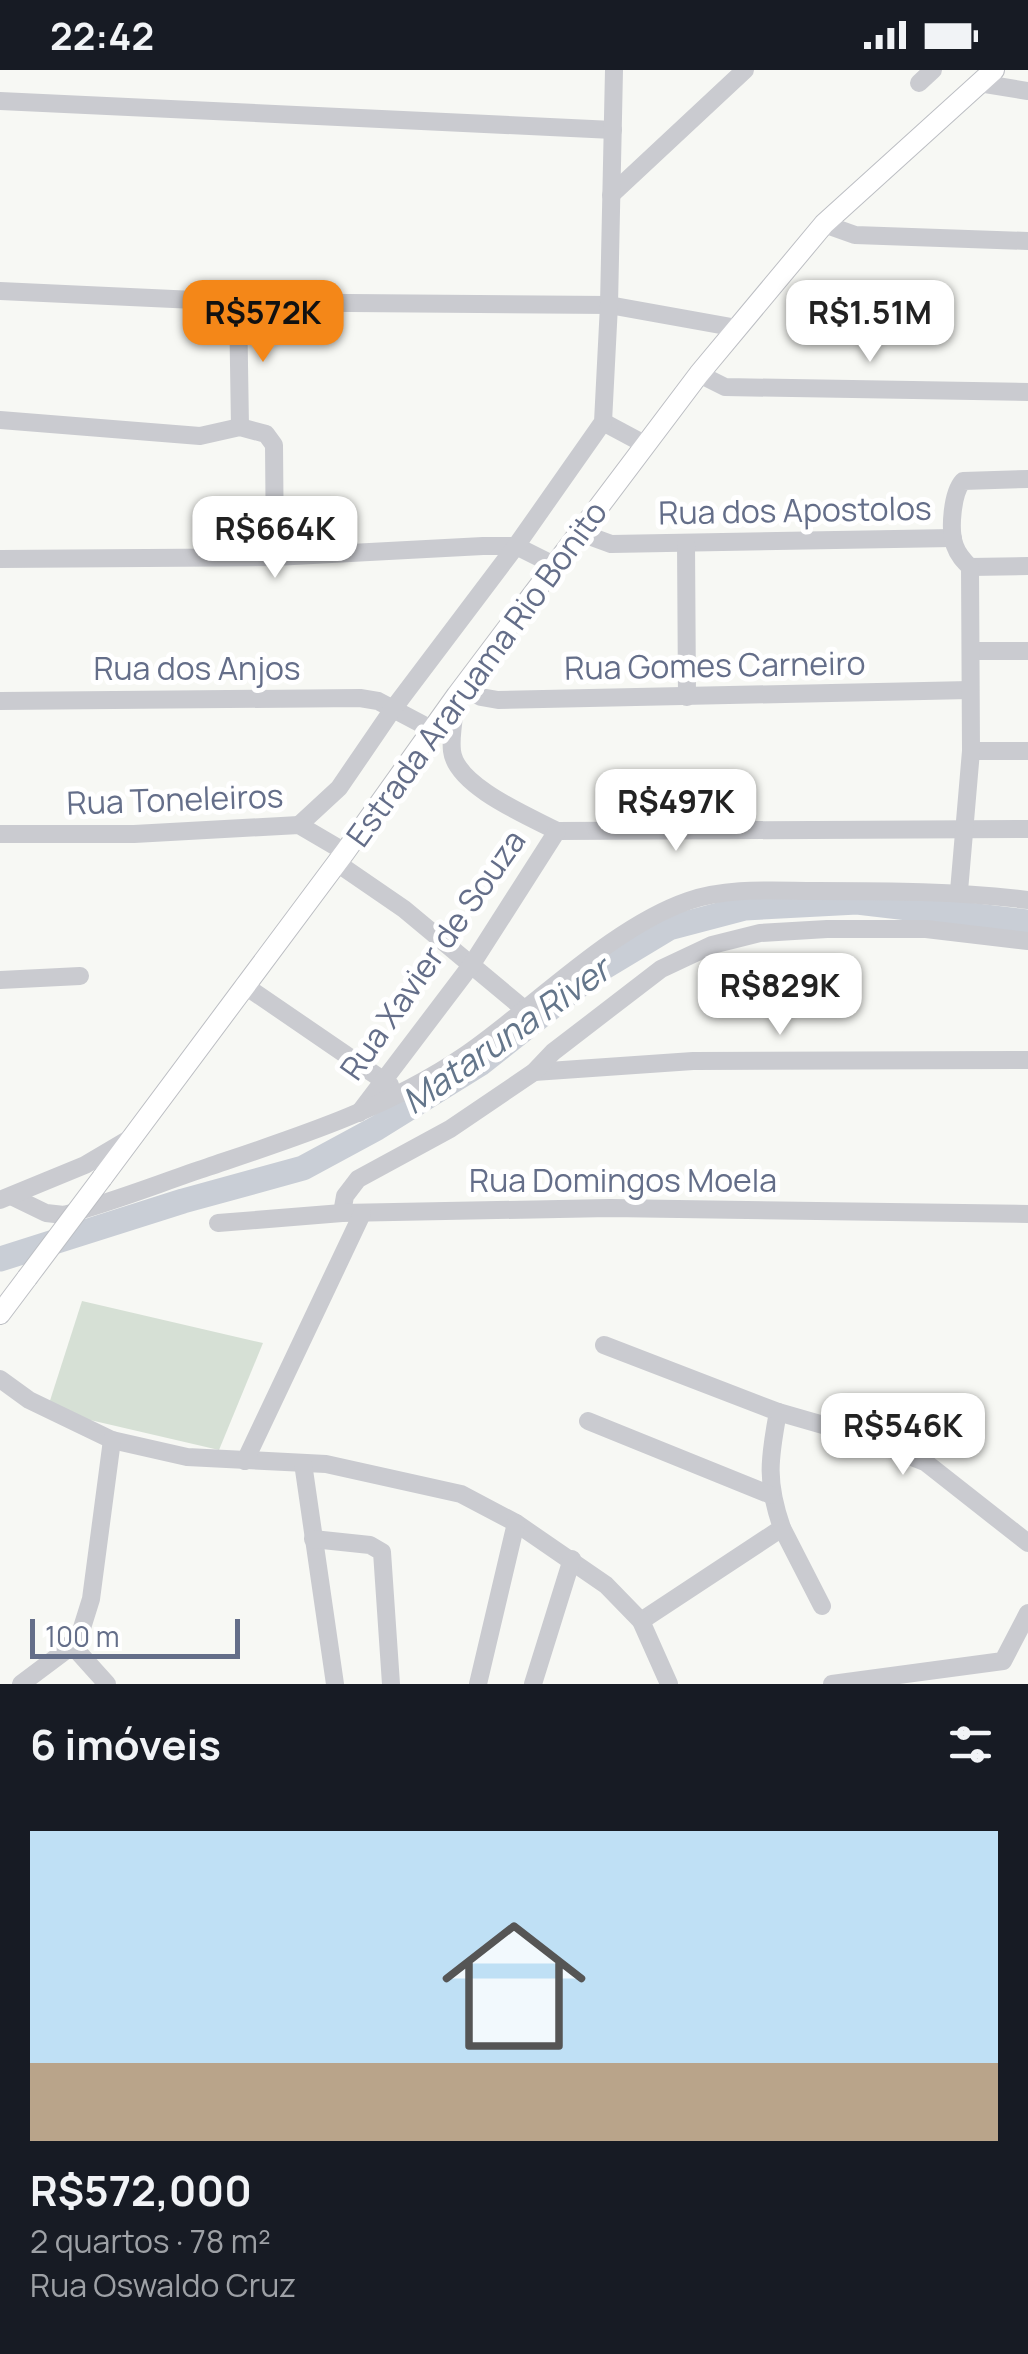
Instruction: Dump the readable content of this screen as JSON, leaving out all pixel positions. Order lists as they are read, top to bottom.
{
  "streets": {
    "main road": ["Estrada Araruama Rio Bonito"],
    "street": [
      "Rua dos Apostolos",
      "Rua Gomes Carneiro",
      "Rua dos Anjos",
      "Rua Toneleiros",
      "Rua Xavier de Souza",
      "Rua Domingos Moela"
    ]
  },
  "crossings": [
    ["Rua dos Apostolos", "Estrada Araruama Rio Bonito"],
    ["Rua Gomes Carneiro", "Estrada Araruama Rio Bonito"],
    ["Rua dos Anjos", "Estrada Araruama Rio Bonito"],
    ["Estrada Araruama Rio Bonito", "Rua Toneleiros"],
    ["Rua Toneleiros", "Rua Xavier de Souza"]
  ],
  "water": ["Mataruna River"],
  "scale_bar": "100 m",
  "page": {
    "status": "22:42",
    "price": [
      "R$572K",
      "R$1.51M",
      "R$664K",
      "R$497K",
      "R$829K",
      "R$546K"
    ],
    "scale": "100 m",
    "heading": "6 imóveis",
    "list": [
      {
        "name": "R$572,000",
        "note": "2 quartos · 78 m² · Rua Oswaldo Cruz"
      }
    ]
  }
}
